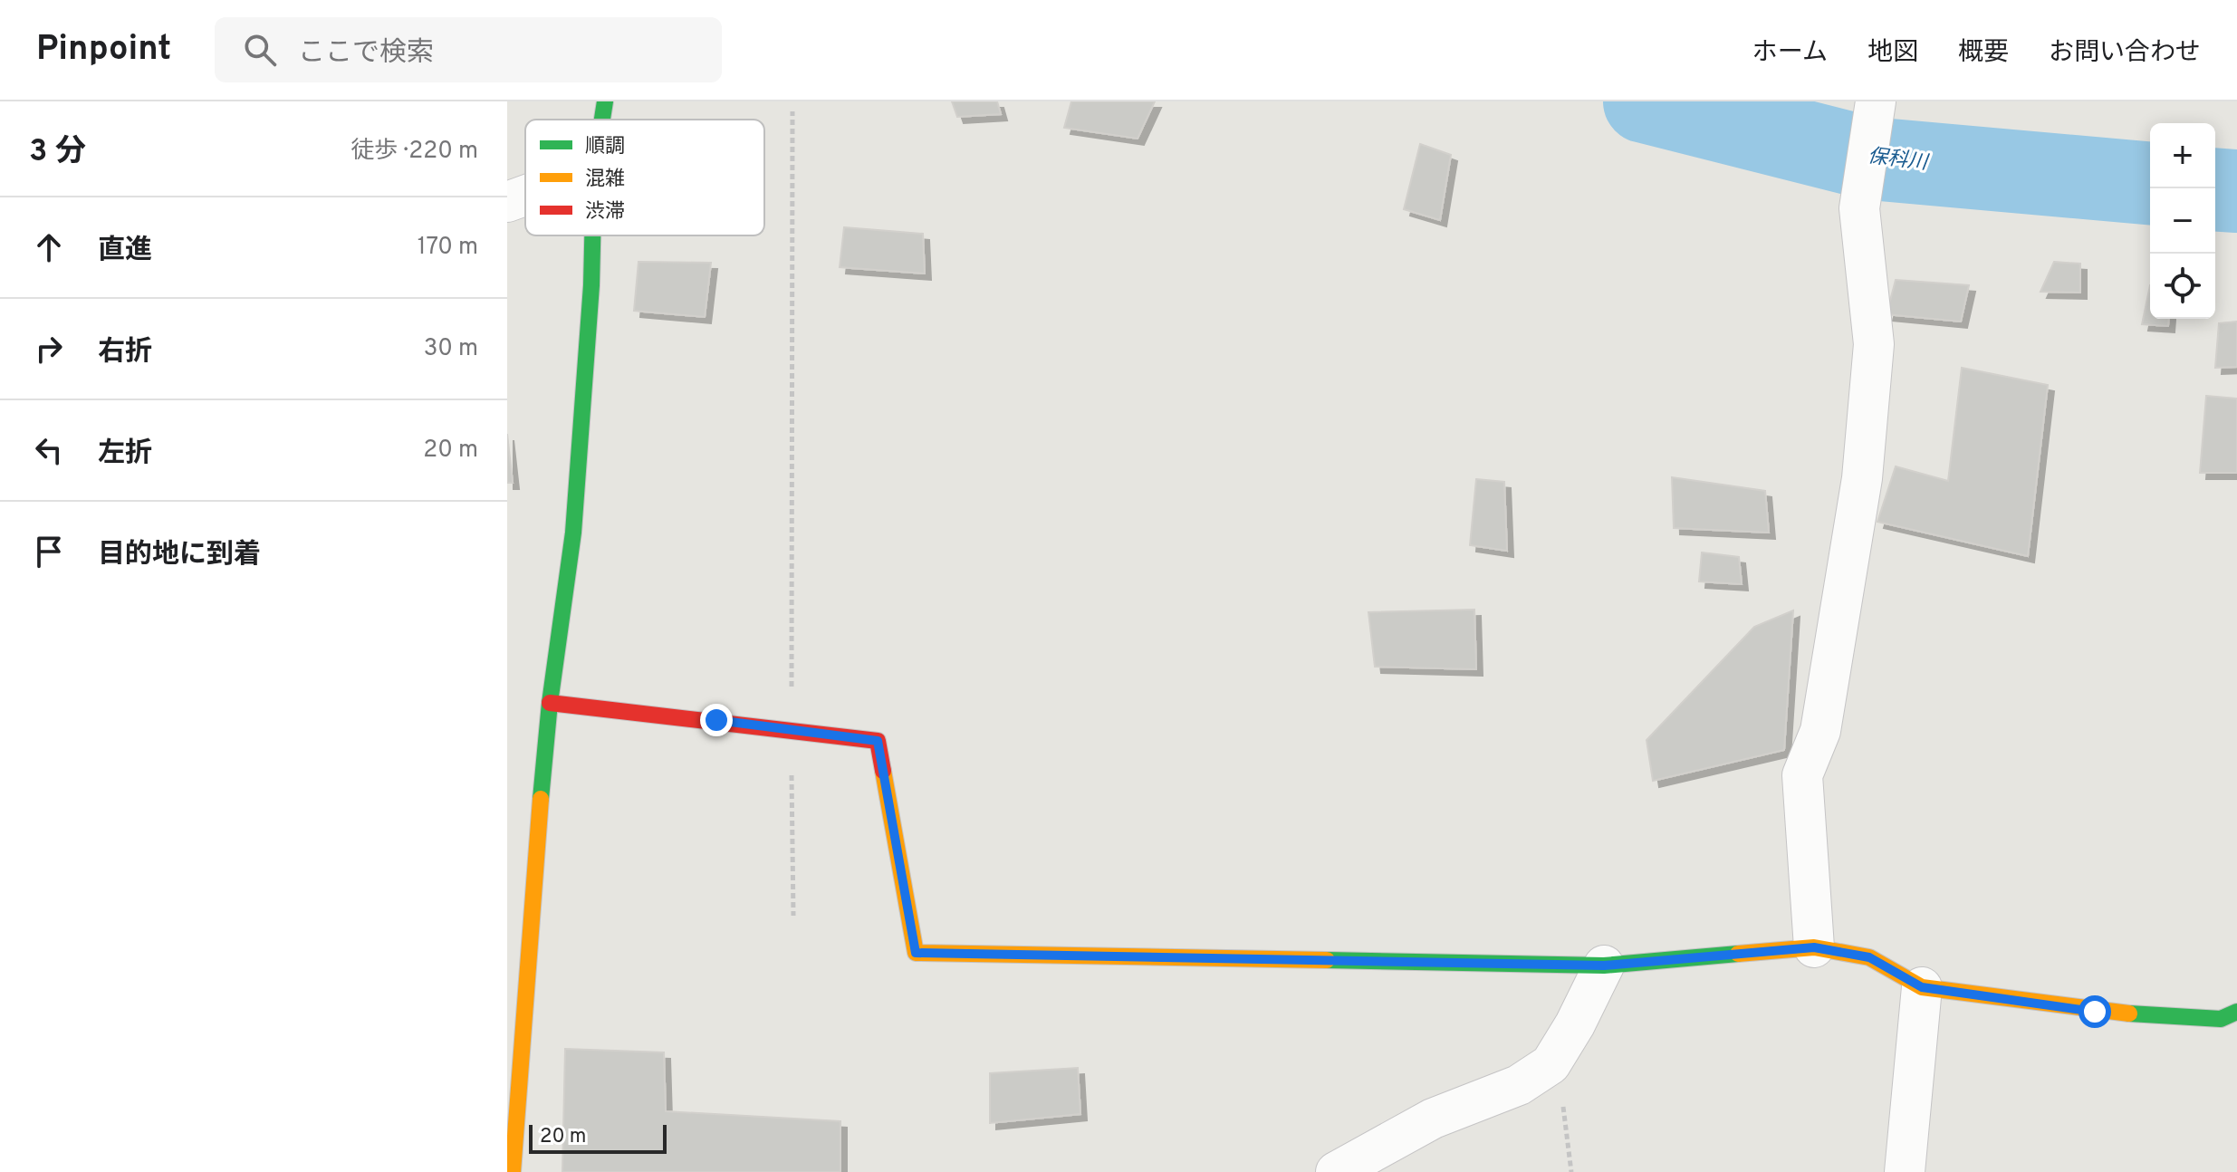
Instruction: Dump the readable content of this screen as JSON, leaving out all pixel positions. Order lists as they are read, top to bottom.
{
  "water": ["保科川"],
  "legend": ["順調", "混雑", "渋滞"],
  "scale_bar": "20 m",
  "page": {
    "header": "Pinpoint",
    "search": "ここで検索",
    "nav": [
      "ホーム",
      "地図",
      "概要",
      "お問い合わせ"
    ],
    "heading": ["3 分", "徒歩 · 220 m"],
    "map_buttons": ["+", "−"],
    "list": [
      ["直進", "170 m"],
      ["右折", "30 m"],
      ["左折", "20 m"],
      "目的地に到着"
    ],
    "scale": "20 m"
  }
}
